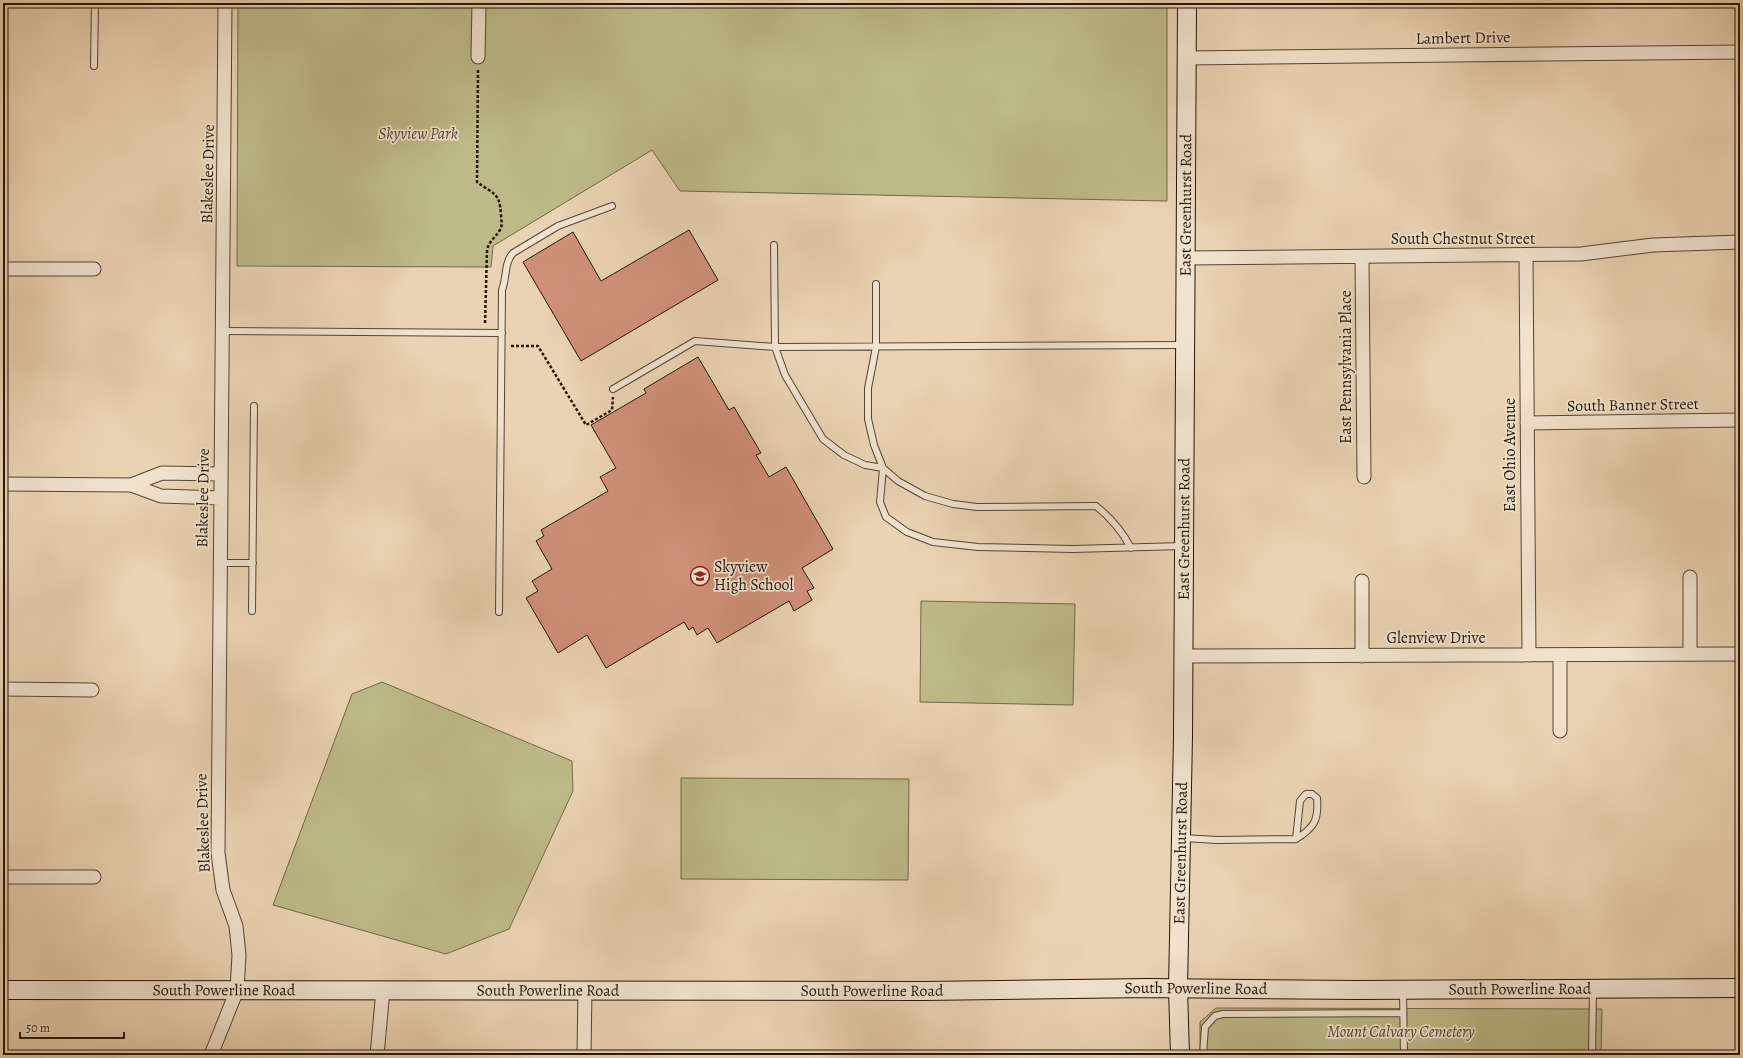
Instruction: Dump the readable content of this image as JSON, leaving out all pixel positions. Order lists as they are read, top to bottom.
{
  "streets": {
    "street": [
      "Lambert Drive",
      "Blakeslee Drive",
      "East Greenhurst Road",
      "South Chestnut Street",
      "East Pennsylvania Place",
      "South Banner Street",
      "East Ohio Avenue",
      "Glenview Drive",
      "South Powerline Road"
    ]
  },
  "crossings": [
    ["Lambert Drive", "East Greenhurst Road"],
    ["Blakeslee Drive", "South Powerline Road"],
    ["East Greenhurst Road", "South Chestnut Street"],
    ["East Greenhurst Road", "Glenview Drive"],
    ["East Greenhurst Road", "South Powerline Road"],
    ["South Chestnut Street", "East Pennsylvania Place"],
    ["South Chestnut Street", "East Ohio Avenue"],
    ["South Banner Street", "East Ohio Avenue"],
    ["East Ohio Avenue", "Glenview Drive"]
  ],
  "parks": ["Skyview Park", "Mount Calvary Cemetery"],
  "places": {
    "school or university": ["Skyview High School"]
  },
  "scale_bar": "50 m"
}
